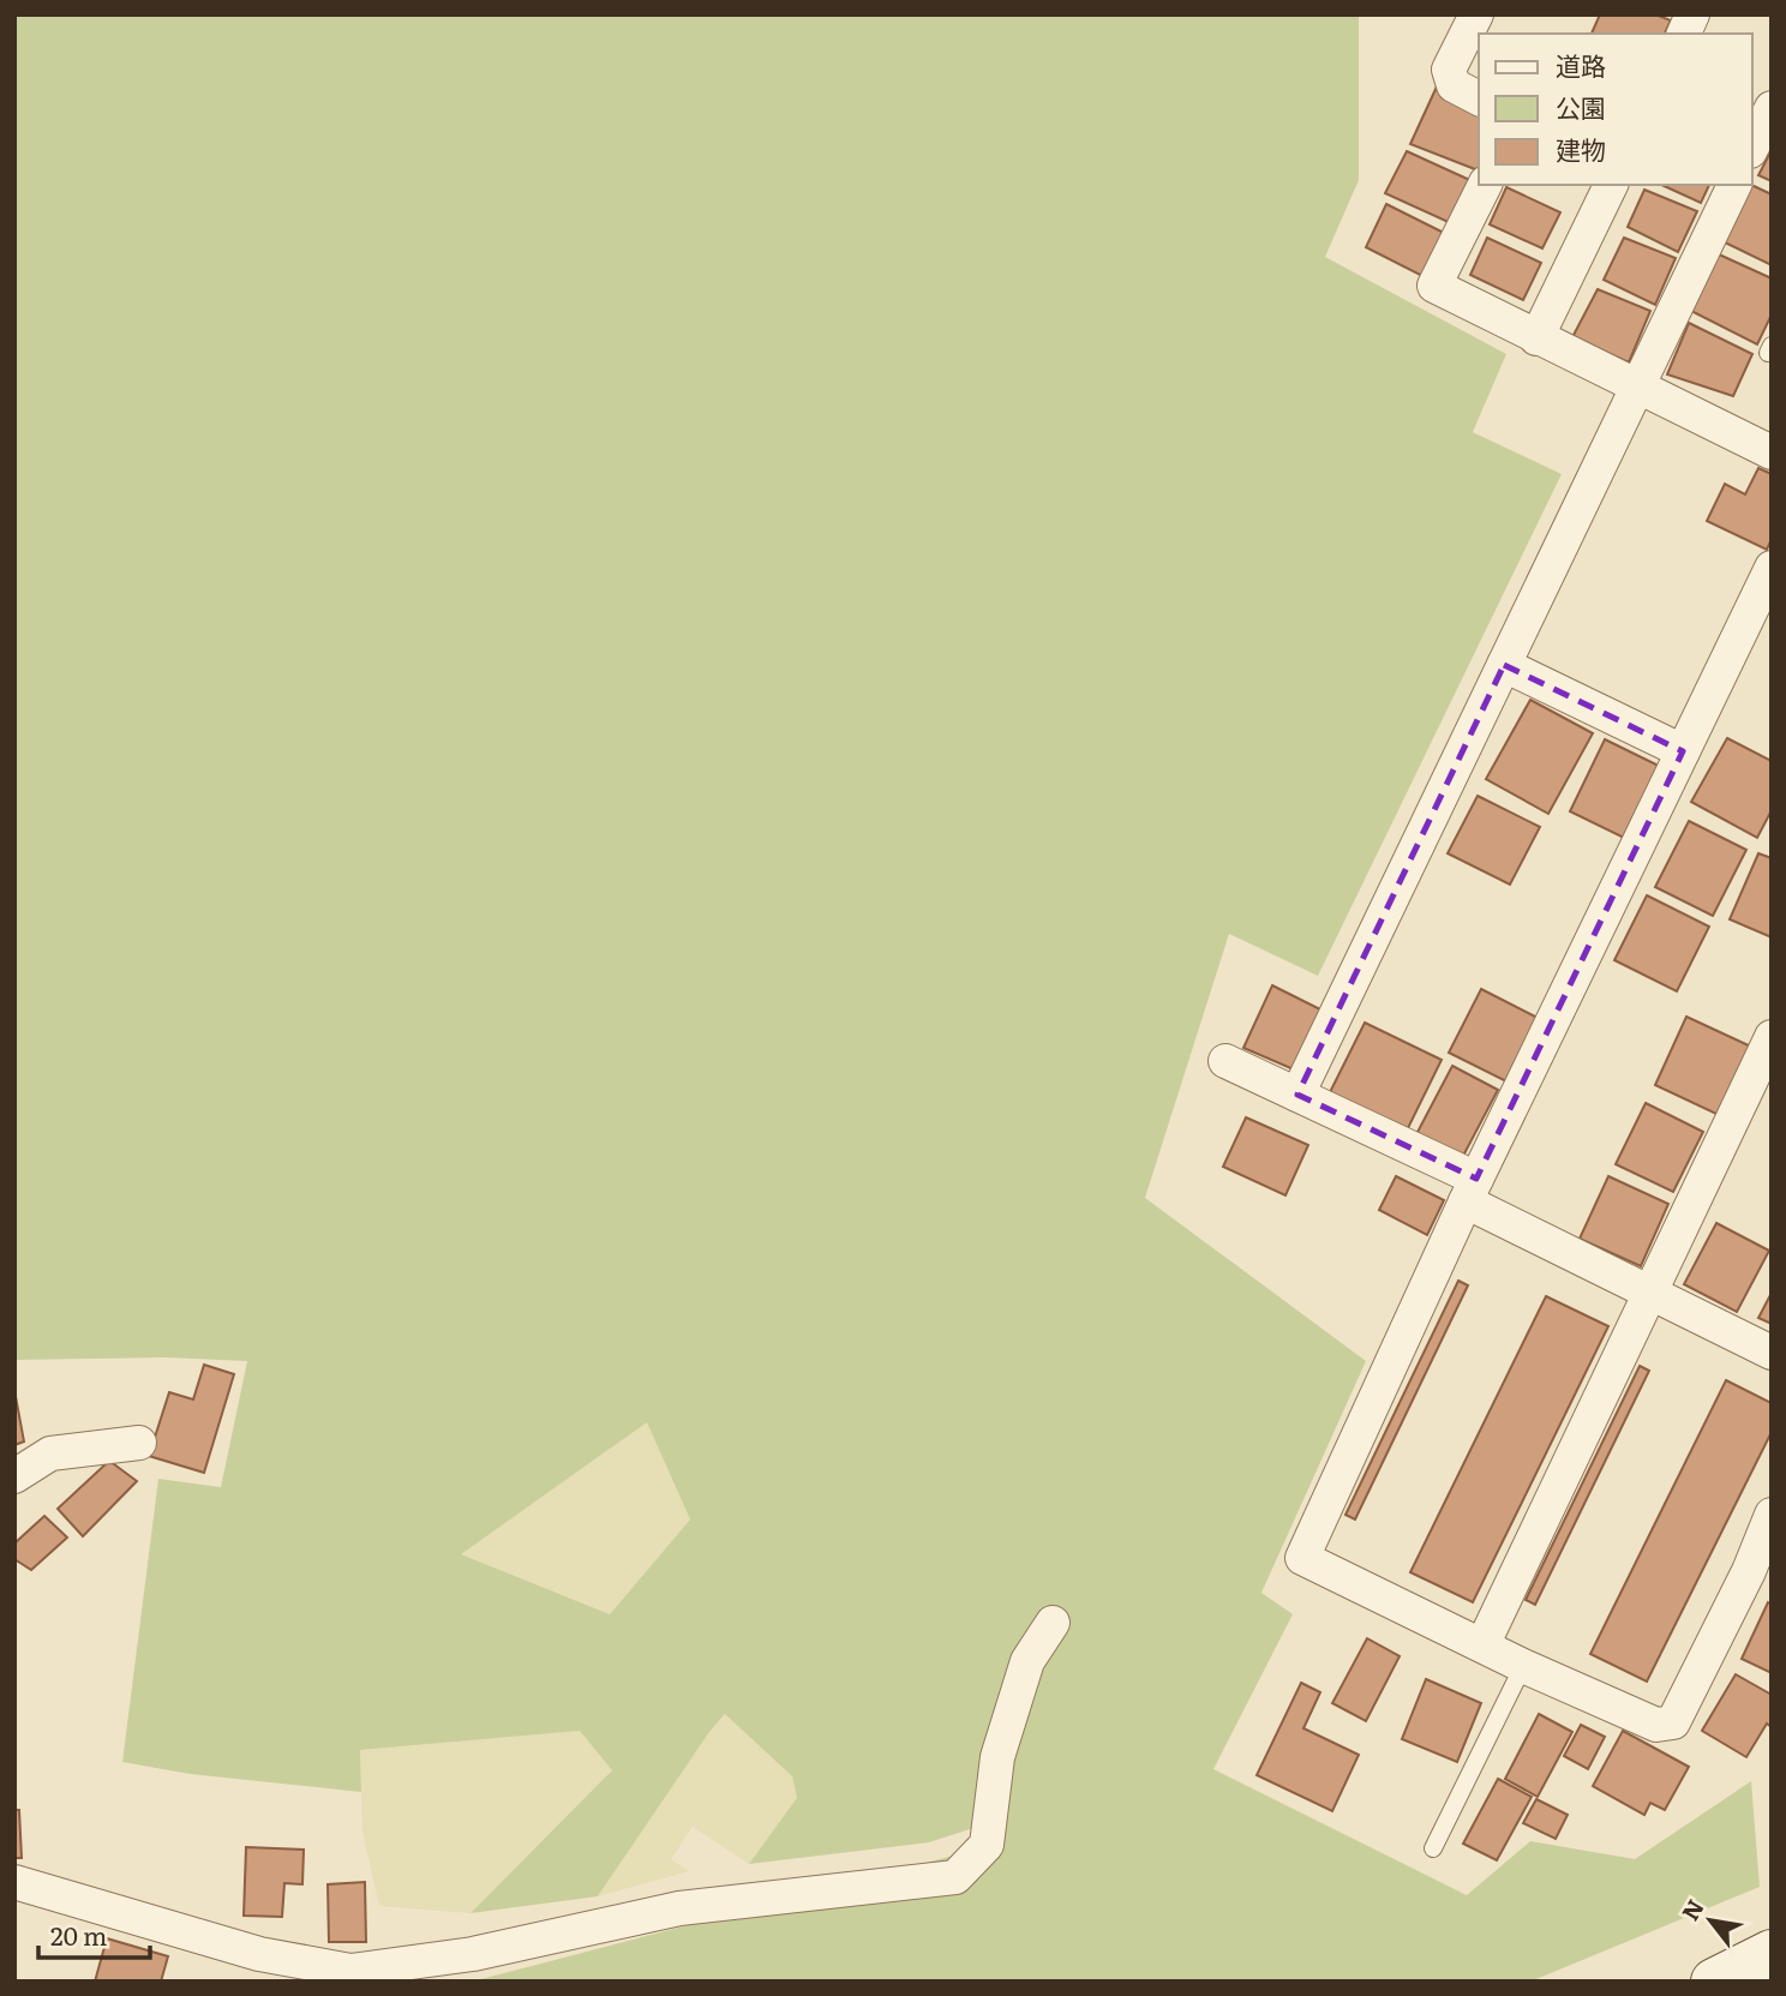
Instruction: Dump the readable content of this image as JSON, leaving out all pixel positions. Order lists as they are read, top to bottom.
{
  "legend": ["道路", "公園", "建物"],
  "scale_bar": "20 m",
  "north": "top left"
}
